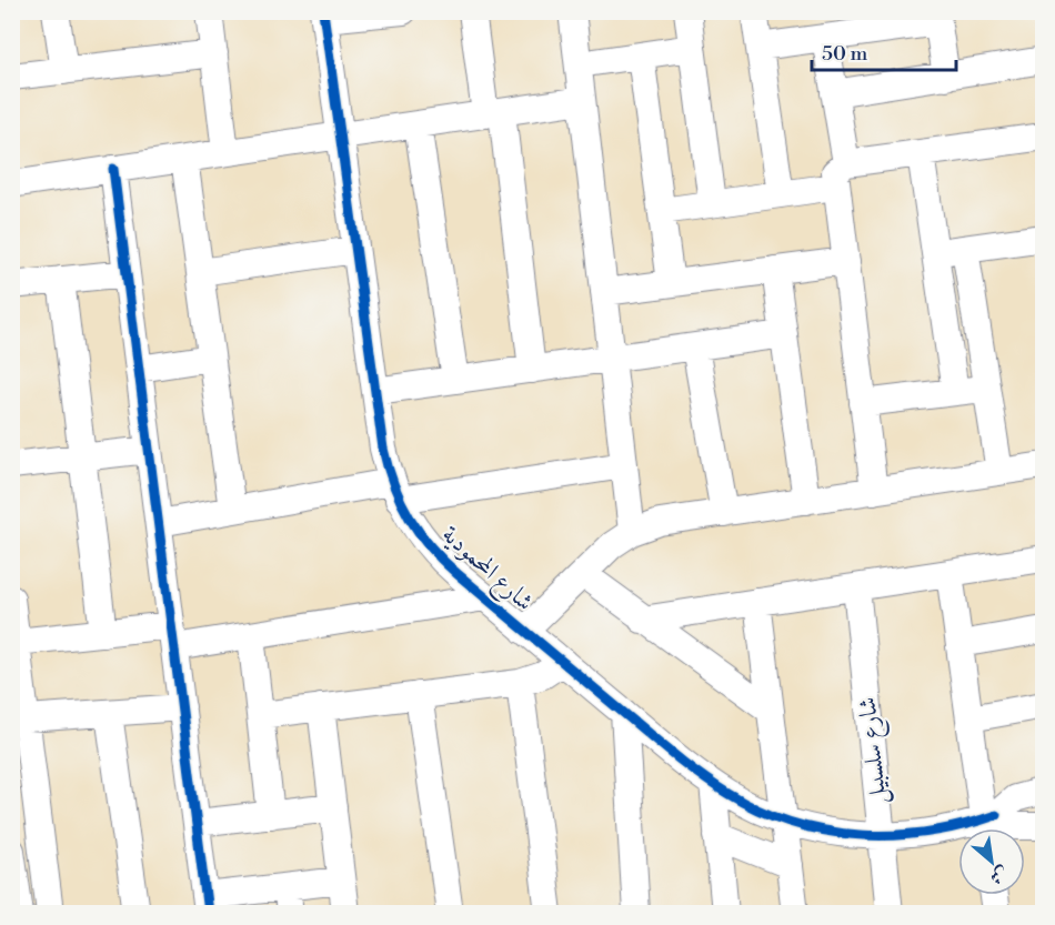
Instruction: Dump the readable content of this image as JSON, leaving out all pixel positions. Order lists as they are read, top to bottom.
{
  "streets": {
    "street": ["شارع المحمودية", "شارع سلسبيل"]
  },
  "crossings": [
    ["شارع المحمودية", "شارع سلسبيل"]
  ],
  "scale_bar": "50 m",
  "north": "bottom right"
}
